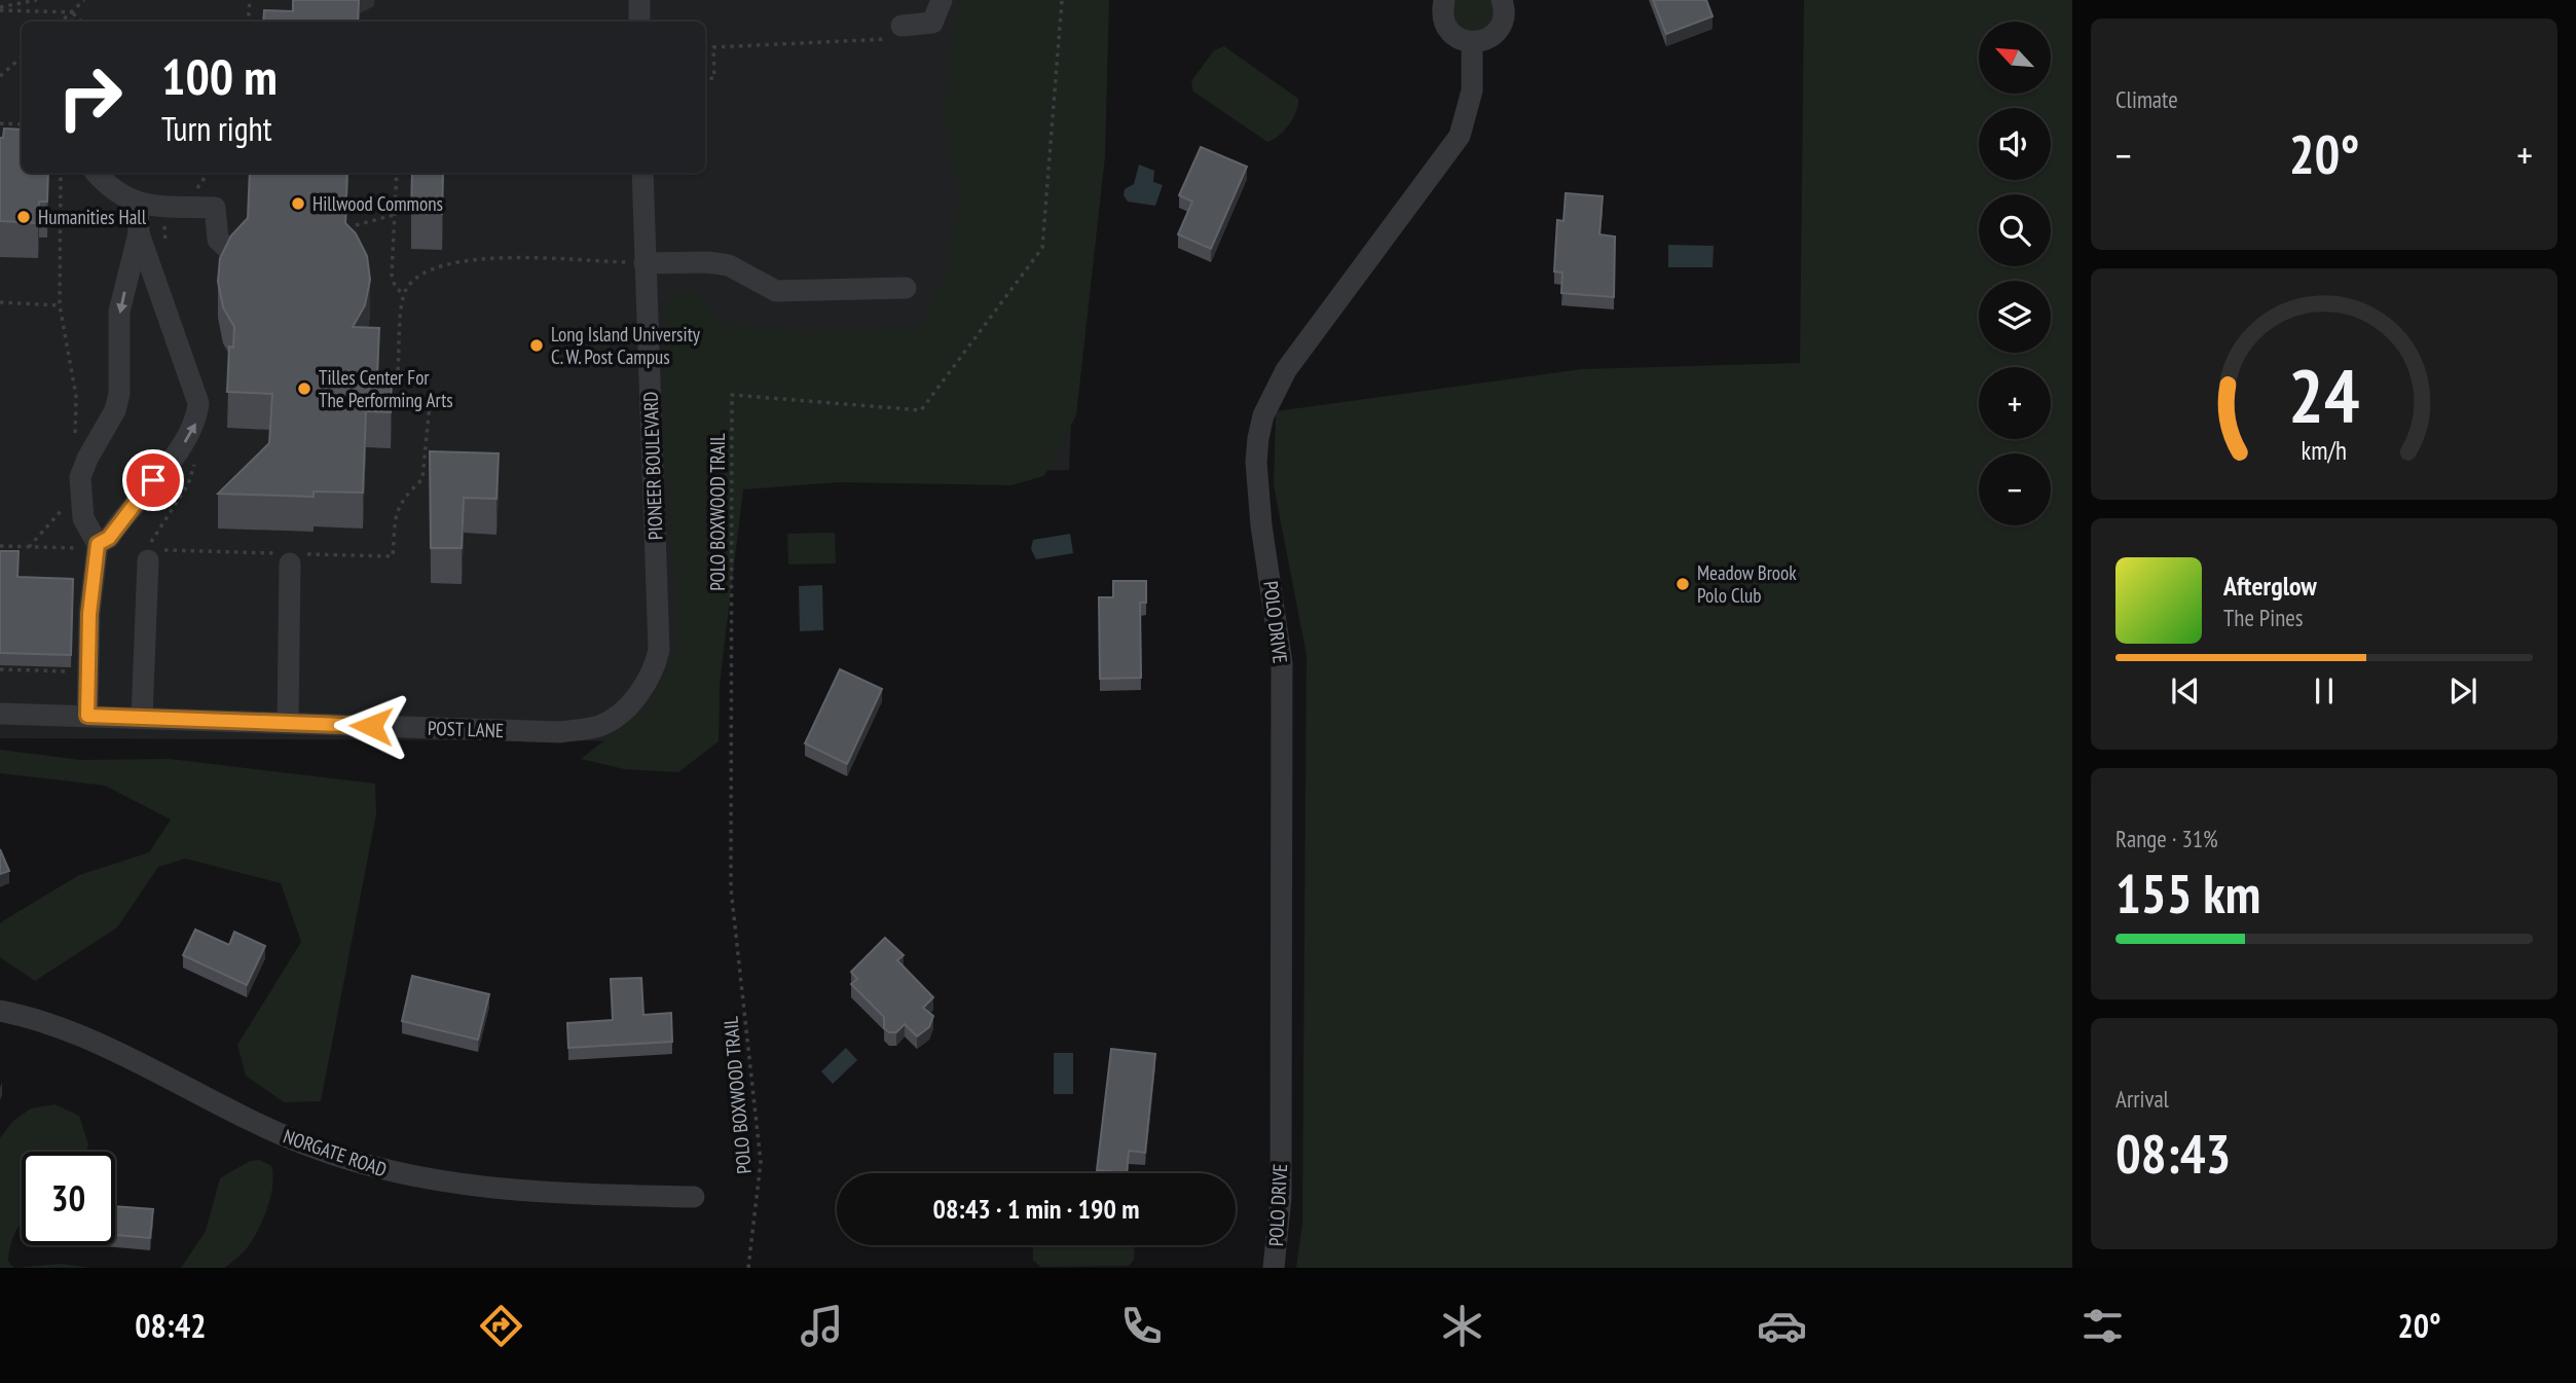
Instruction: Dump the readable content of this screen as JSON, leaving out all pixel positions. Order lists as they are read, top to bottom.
{
  "streets": {
    "street": [
      "PIONEER BOULEVARD",
      "POLO DRIVE",
      "POST LANE",
      "NORGATE ROAD"
    ],
    "path": ["POLO BOXWOOD TRAIL"]
  },
  "crossings": [
    ["PIONEER BOULEVARD", "POST LANE"]
  ],
  "places": [
    "Hillwood Commons",
    "Humanities Hall",
    "Long Island University C. W. Post Campus",
    "Tilles Center For The Performing Arts",
    "Meadow Brook Polo Club"
  ],
  "north": "top left",
  "page": {
    "tile": [
      "Climate",
      ["Range · 31%", "155 km"],
      ["Arrival", "08:43"]
    ],
    "map_buttons": ["+", "−"],
    "turn": ["100 m", "Turn right"],
    "heat": ["−", "20°", "+"],
    "song": ["Afterglow", "The Pines"],
    "limit": "30",
    "trip": "08:43 · 1 min · 190 m",
    "tabs": ["08:42", "20°"],
    "gauge": ["24", "km/h"]
  }
}
